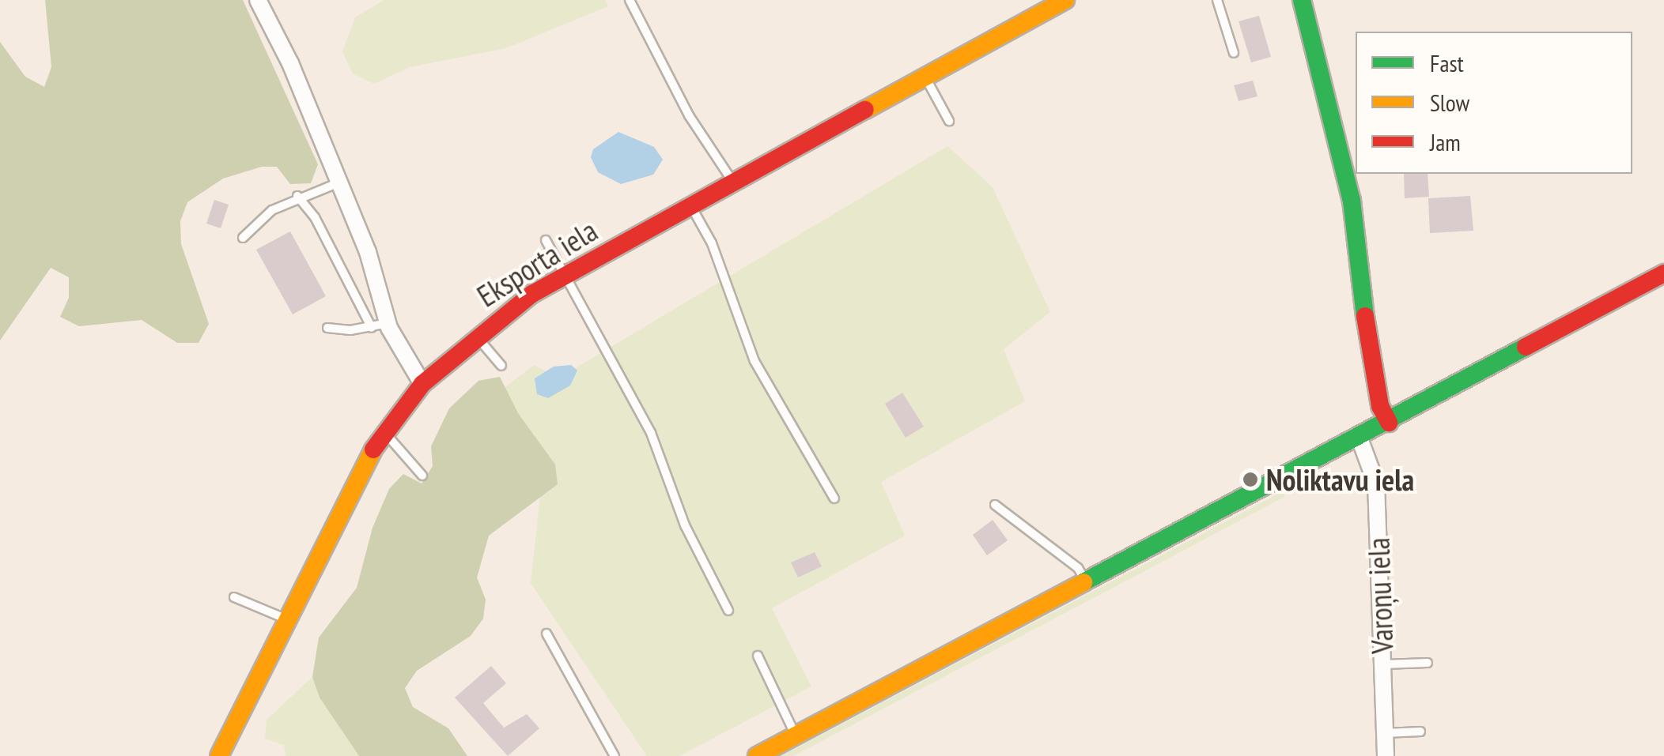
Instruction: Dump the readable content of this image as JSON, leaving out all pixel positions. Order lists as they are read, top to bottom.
{
  "streets": {
    "street": ["Eksporta iela", "Varoņu iela"]
  },
  "places": ["Noliktavu iela"],
  "legend": ["Fast", "Slow", "Jam"]
}
